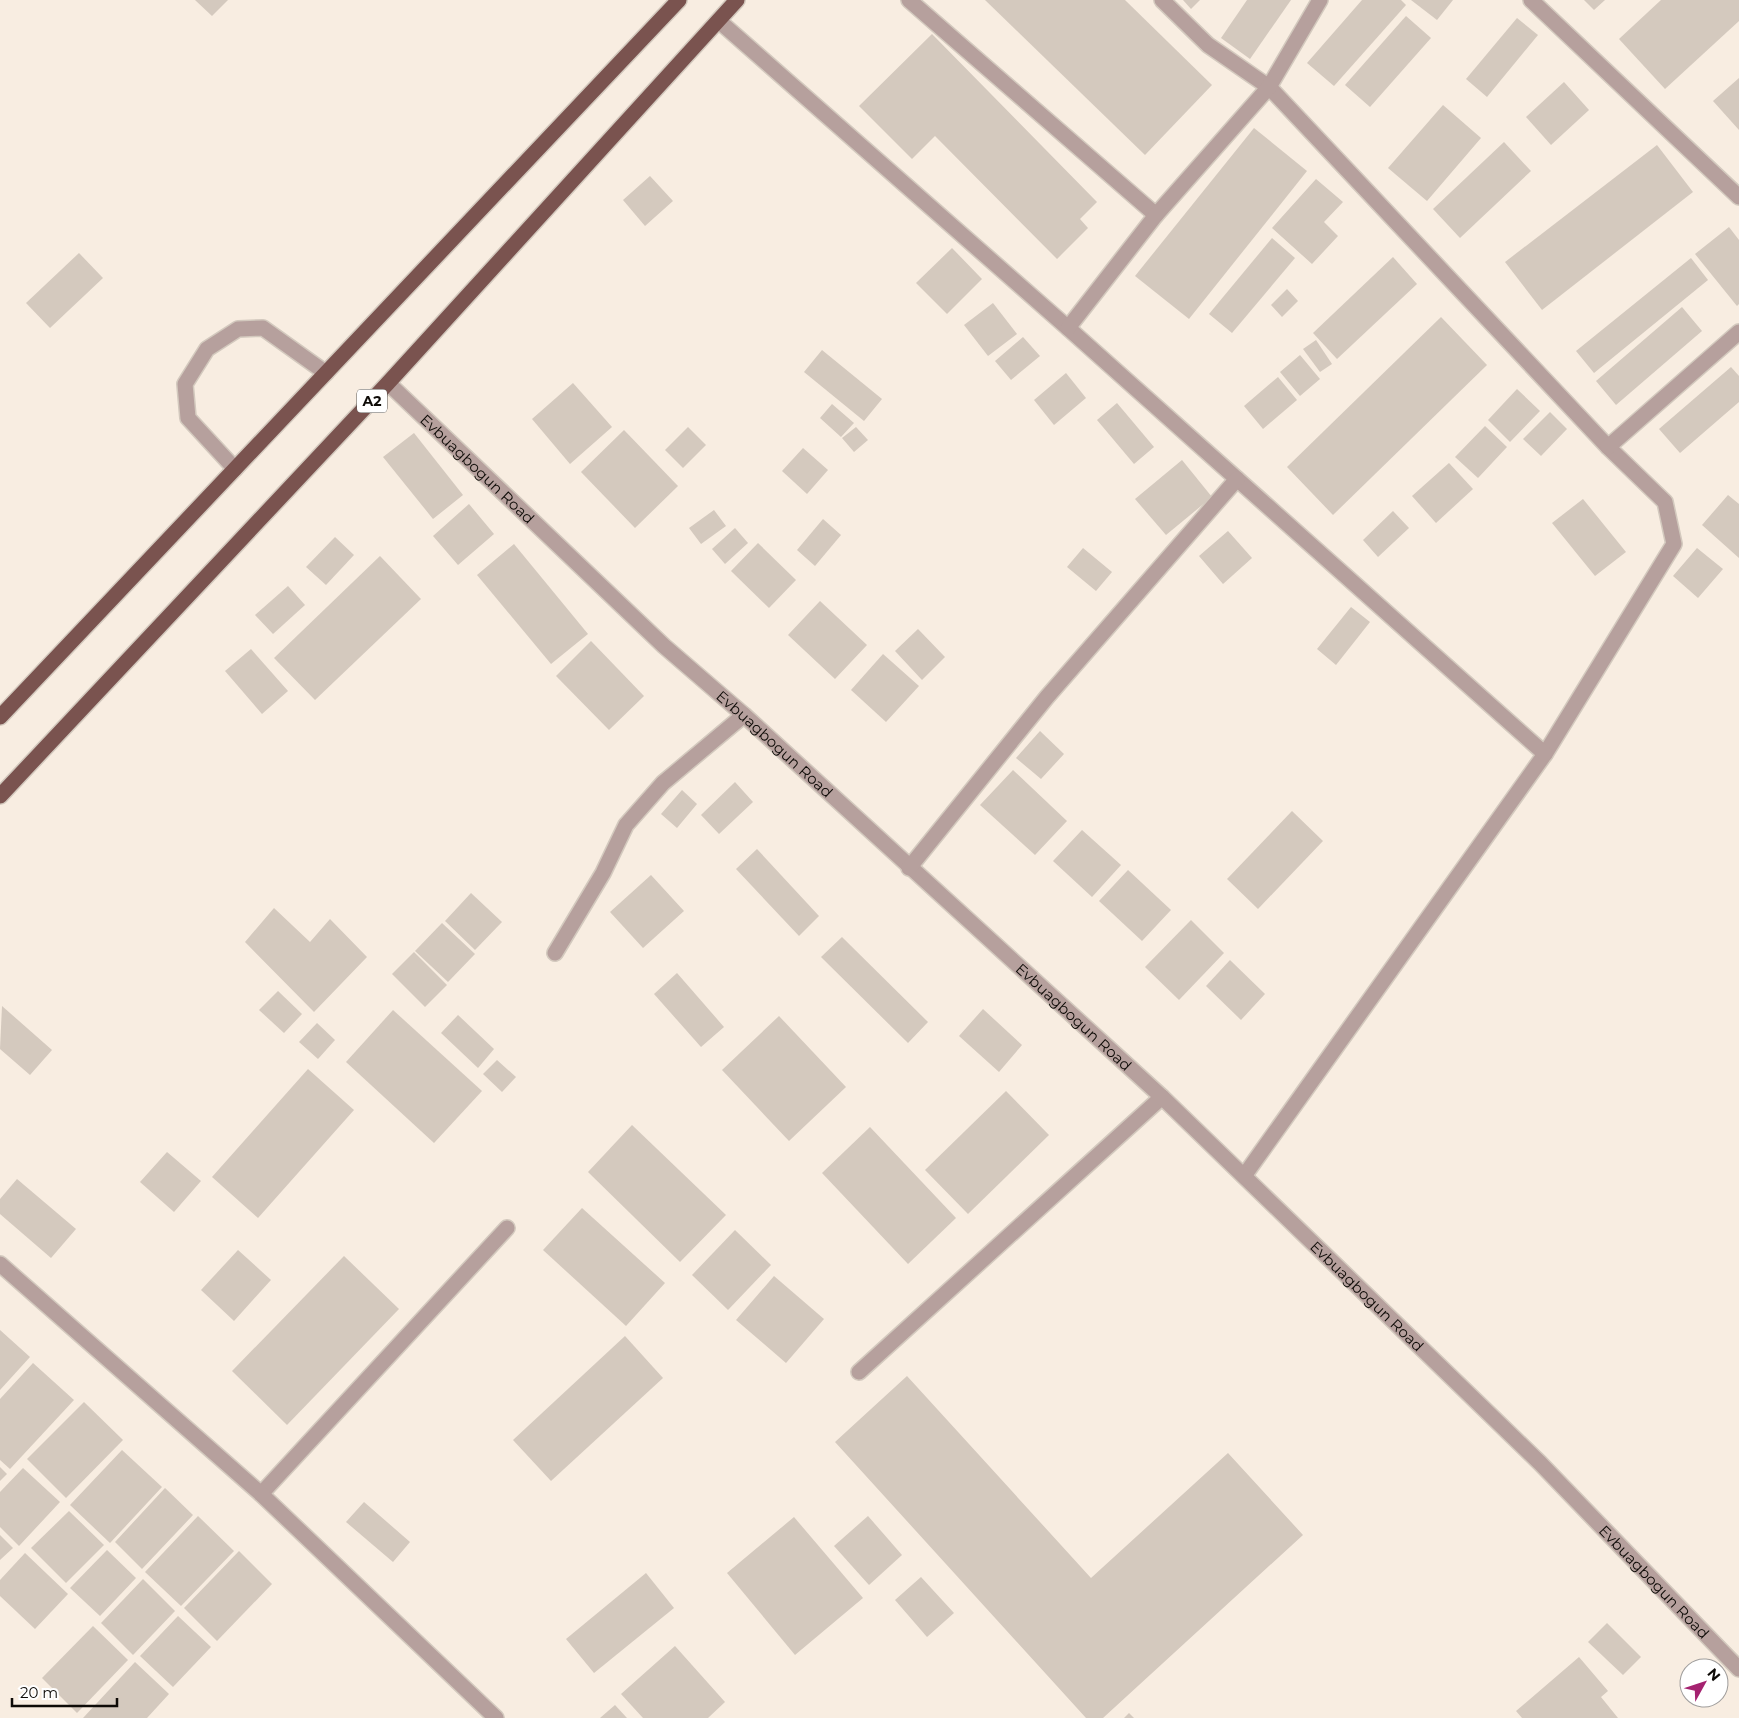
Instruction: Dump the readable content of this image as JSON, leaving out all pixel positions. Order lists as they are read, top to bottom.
{
  "streets": {
    "highway": ["A2"],
    "street": ["Evbuagbogun Road"]
  },
  "crossings": [
    ["A2", "Evbuagbogun Road"]
  ],
  "scale_bar": "20 m",
  "north": "top right"
}
